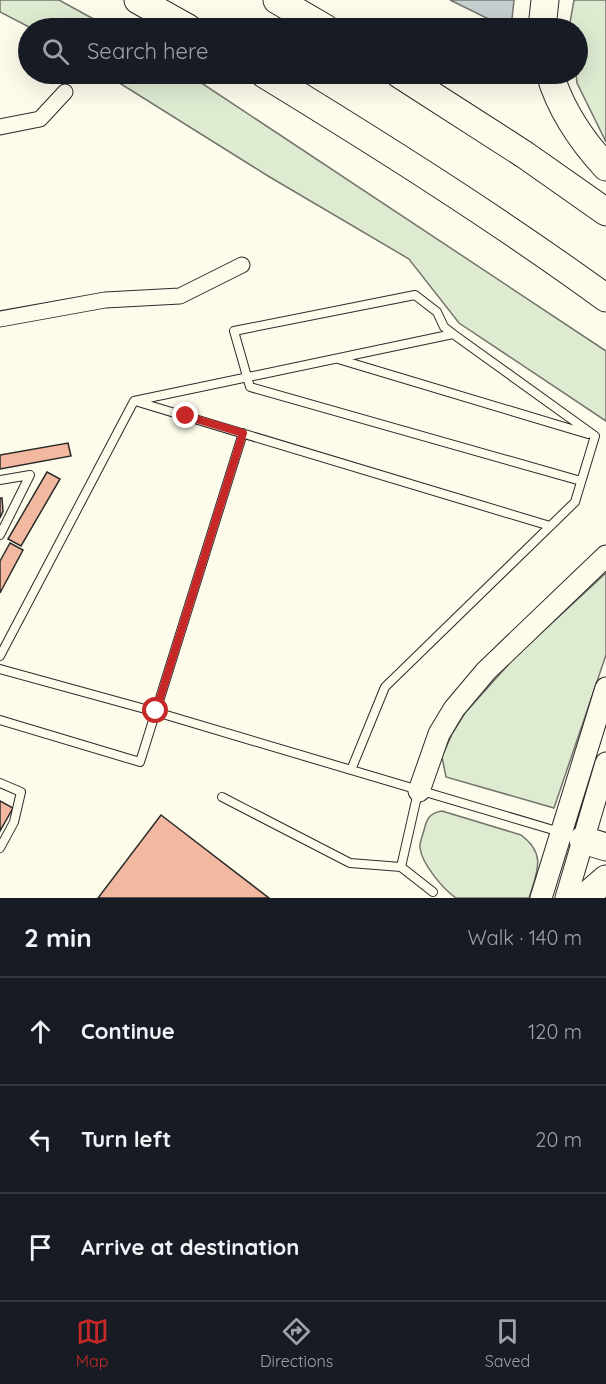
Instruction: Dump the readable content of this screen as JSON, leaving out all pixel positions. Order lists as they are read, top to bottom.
{
  "page": {
    "search": "Search here",
    "heading": ["2 min", "Walk · 140 m"],
    "list": [
      ["Continue", "120 m"],
      ["Turn left", "20 m"],
      "Arrive at destination"
    ],
    "nav": ["Map", "Directions", "Saved"]
  }
}
